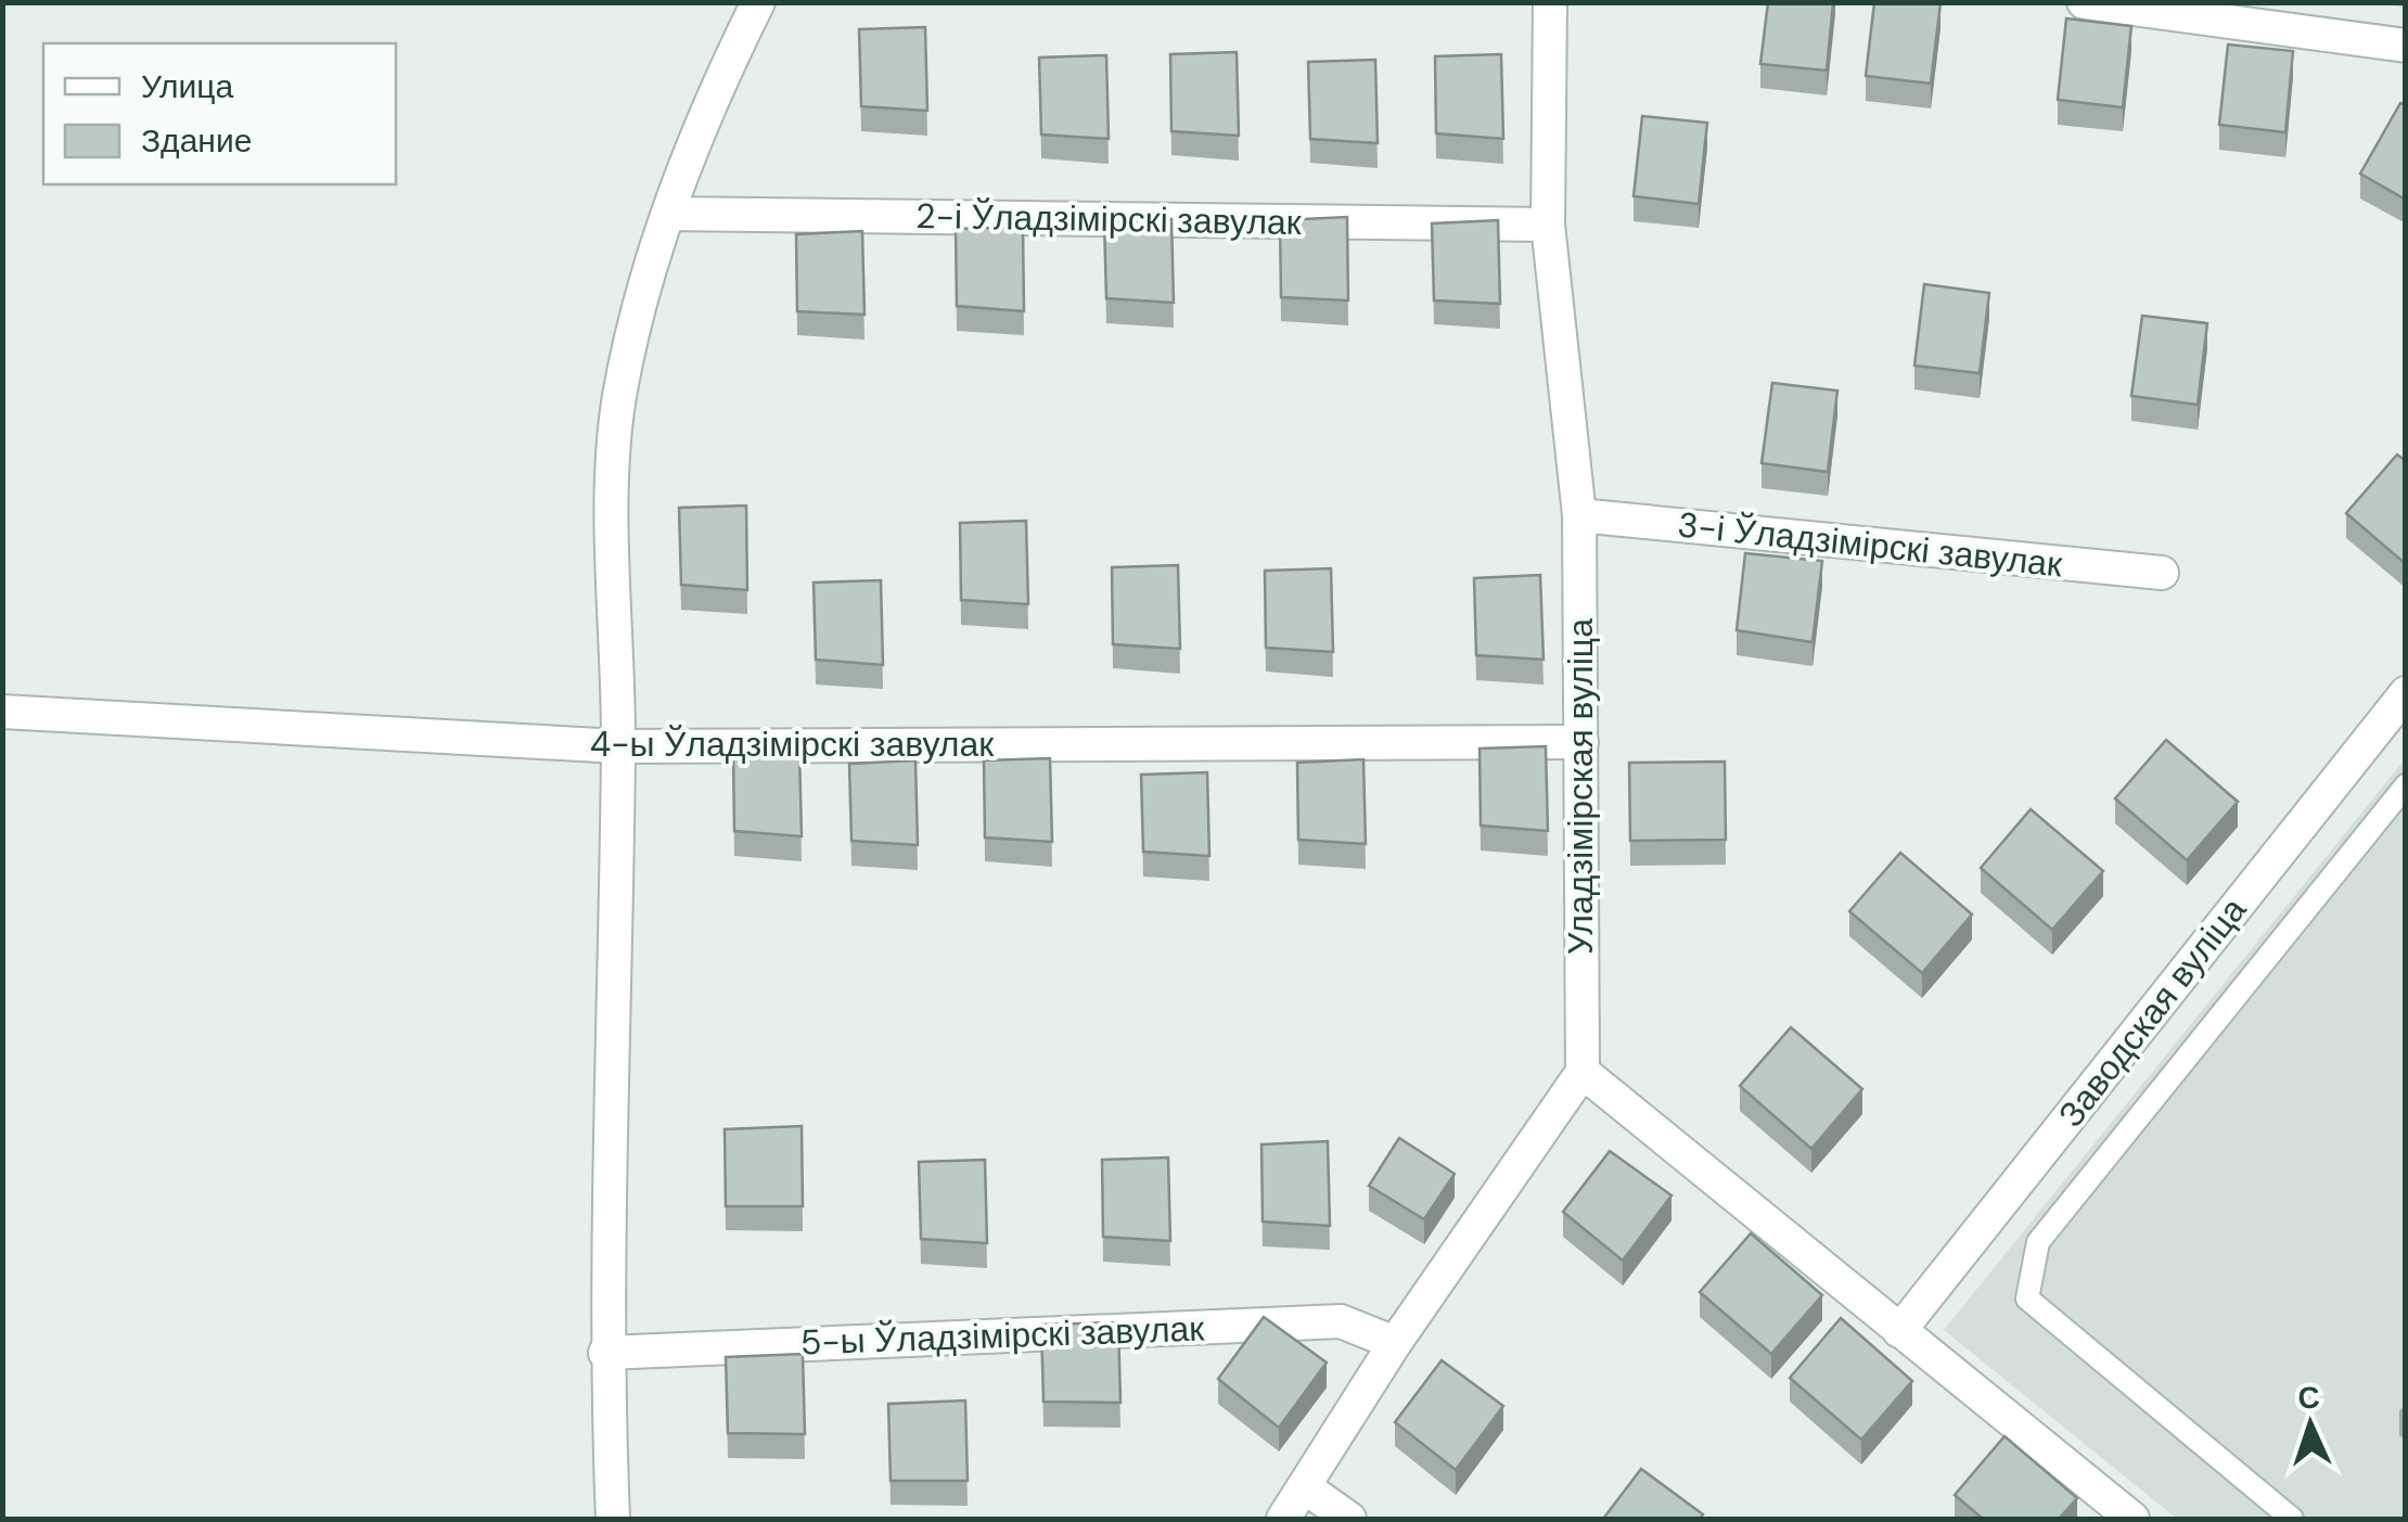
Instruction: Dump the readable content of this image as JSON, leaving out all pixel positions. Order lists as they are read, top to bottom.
{
  "streets": {
    "street": [
      "2-і Ўладзімірскі завулак",
      "3-і Ўладзімірскі завулак",
      "4-ы Ўладзімірскі завулак",
      "Уладзімірская вуліца",
      "Заводская вуліца",
      "5-ы Ўладзімірскі завулак"
    ]
  },
  "crossings": [
    ["2-і Ўладзімірскі завулак", "Уладзімірская вуліца"],
    ["3-і Ўладзімірскі завулак", "Уладзімірская вуліца"],
    ["4-ы Ўладзімірскі завулак", "Уладзімірская вуліца"]
  ],
  "legend": ["Улица", "Здание"],
  "north": "top"
}
